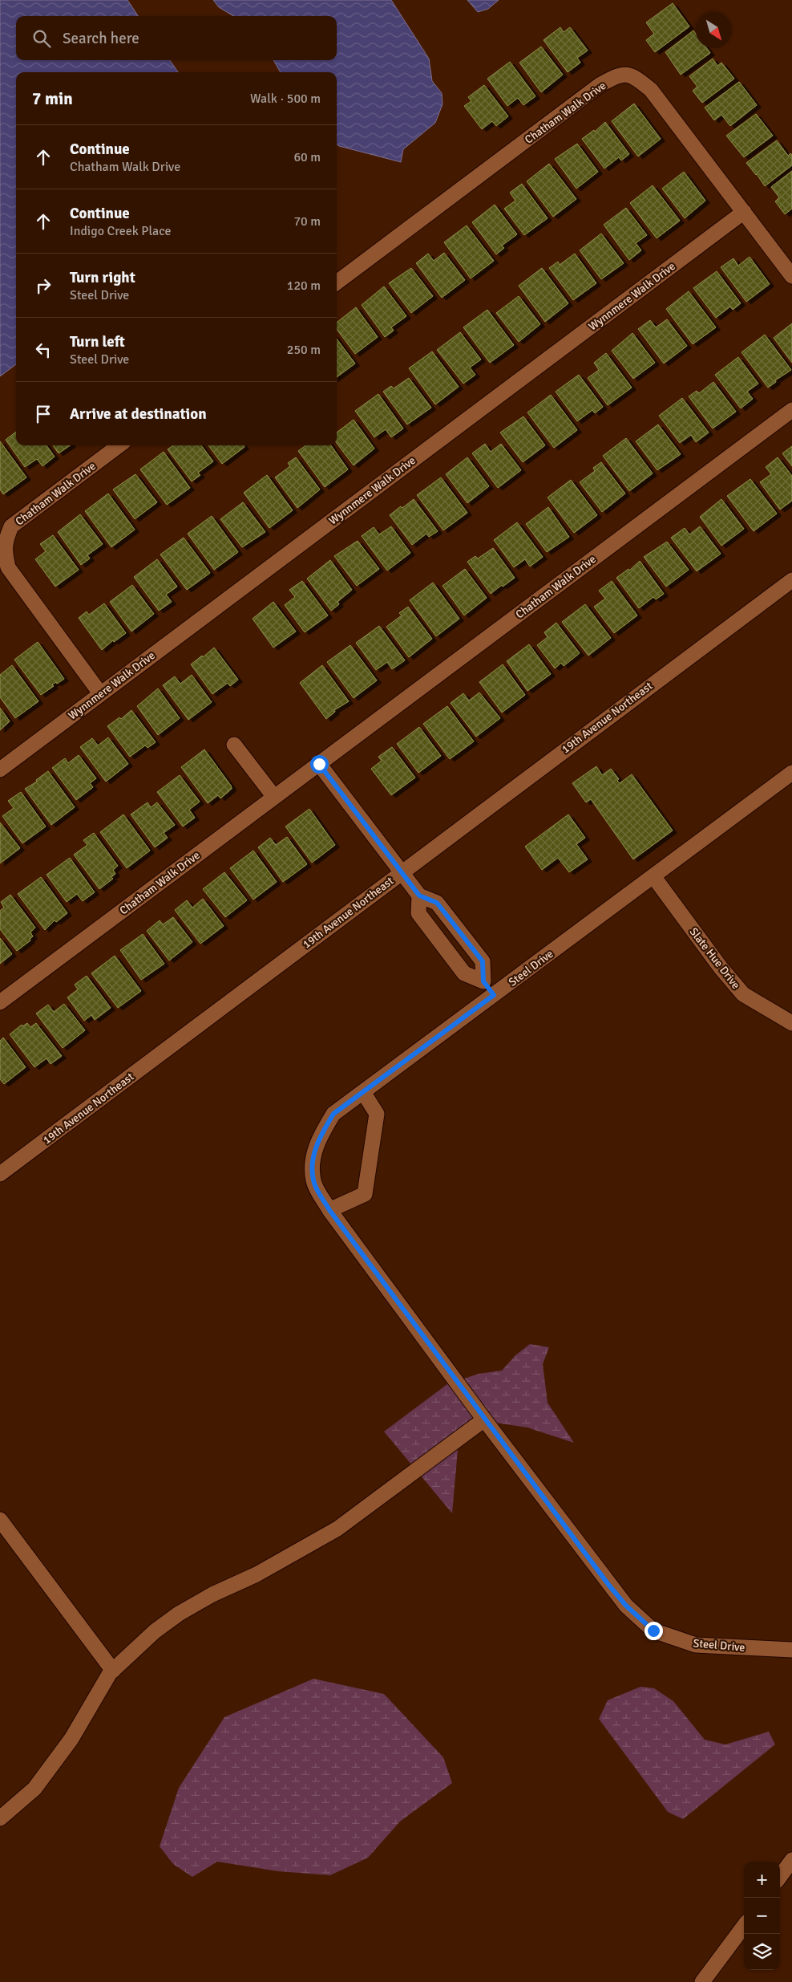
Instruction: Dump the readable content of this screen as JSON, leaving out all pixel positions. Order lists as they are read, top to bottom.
{
  "streets": {
    "street": [
      "Chatham Walk Drive",
      "Wynnmere Walk Drive",
      "19th Avenue Northeast",
      "Slate Hue Drive",
      "Steel Drive"
    ]
  },
  "crossings": [
    ["Chatham Walk Drive", "Wynnmere Walk Drive"],
    ["Slate Hue Drive", "Steel Drive"]
  ],
  "north": "bottom right",
  "page": {
    "search": "Search here",
    "heading": ["7 min", "Walk · 500 m"],
    "list": [
      ["Continue", "Chatham Walk Drive", "60 m"],
      ["Continue", "Indigo Creek Place", "70 m"],
      ["Turn right", "Steel Drive", "120 m"],
      ["Turn left", "Steel Drive", "250 m"],
      "Arrive at destination"
    ],
    "map_buttons": ["+", "−"]
  }
}
